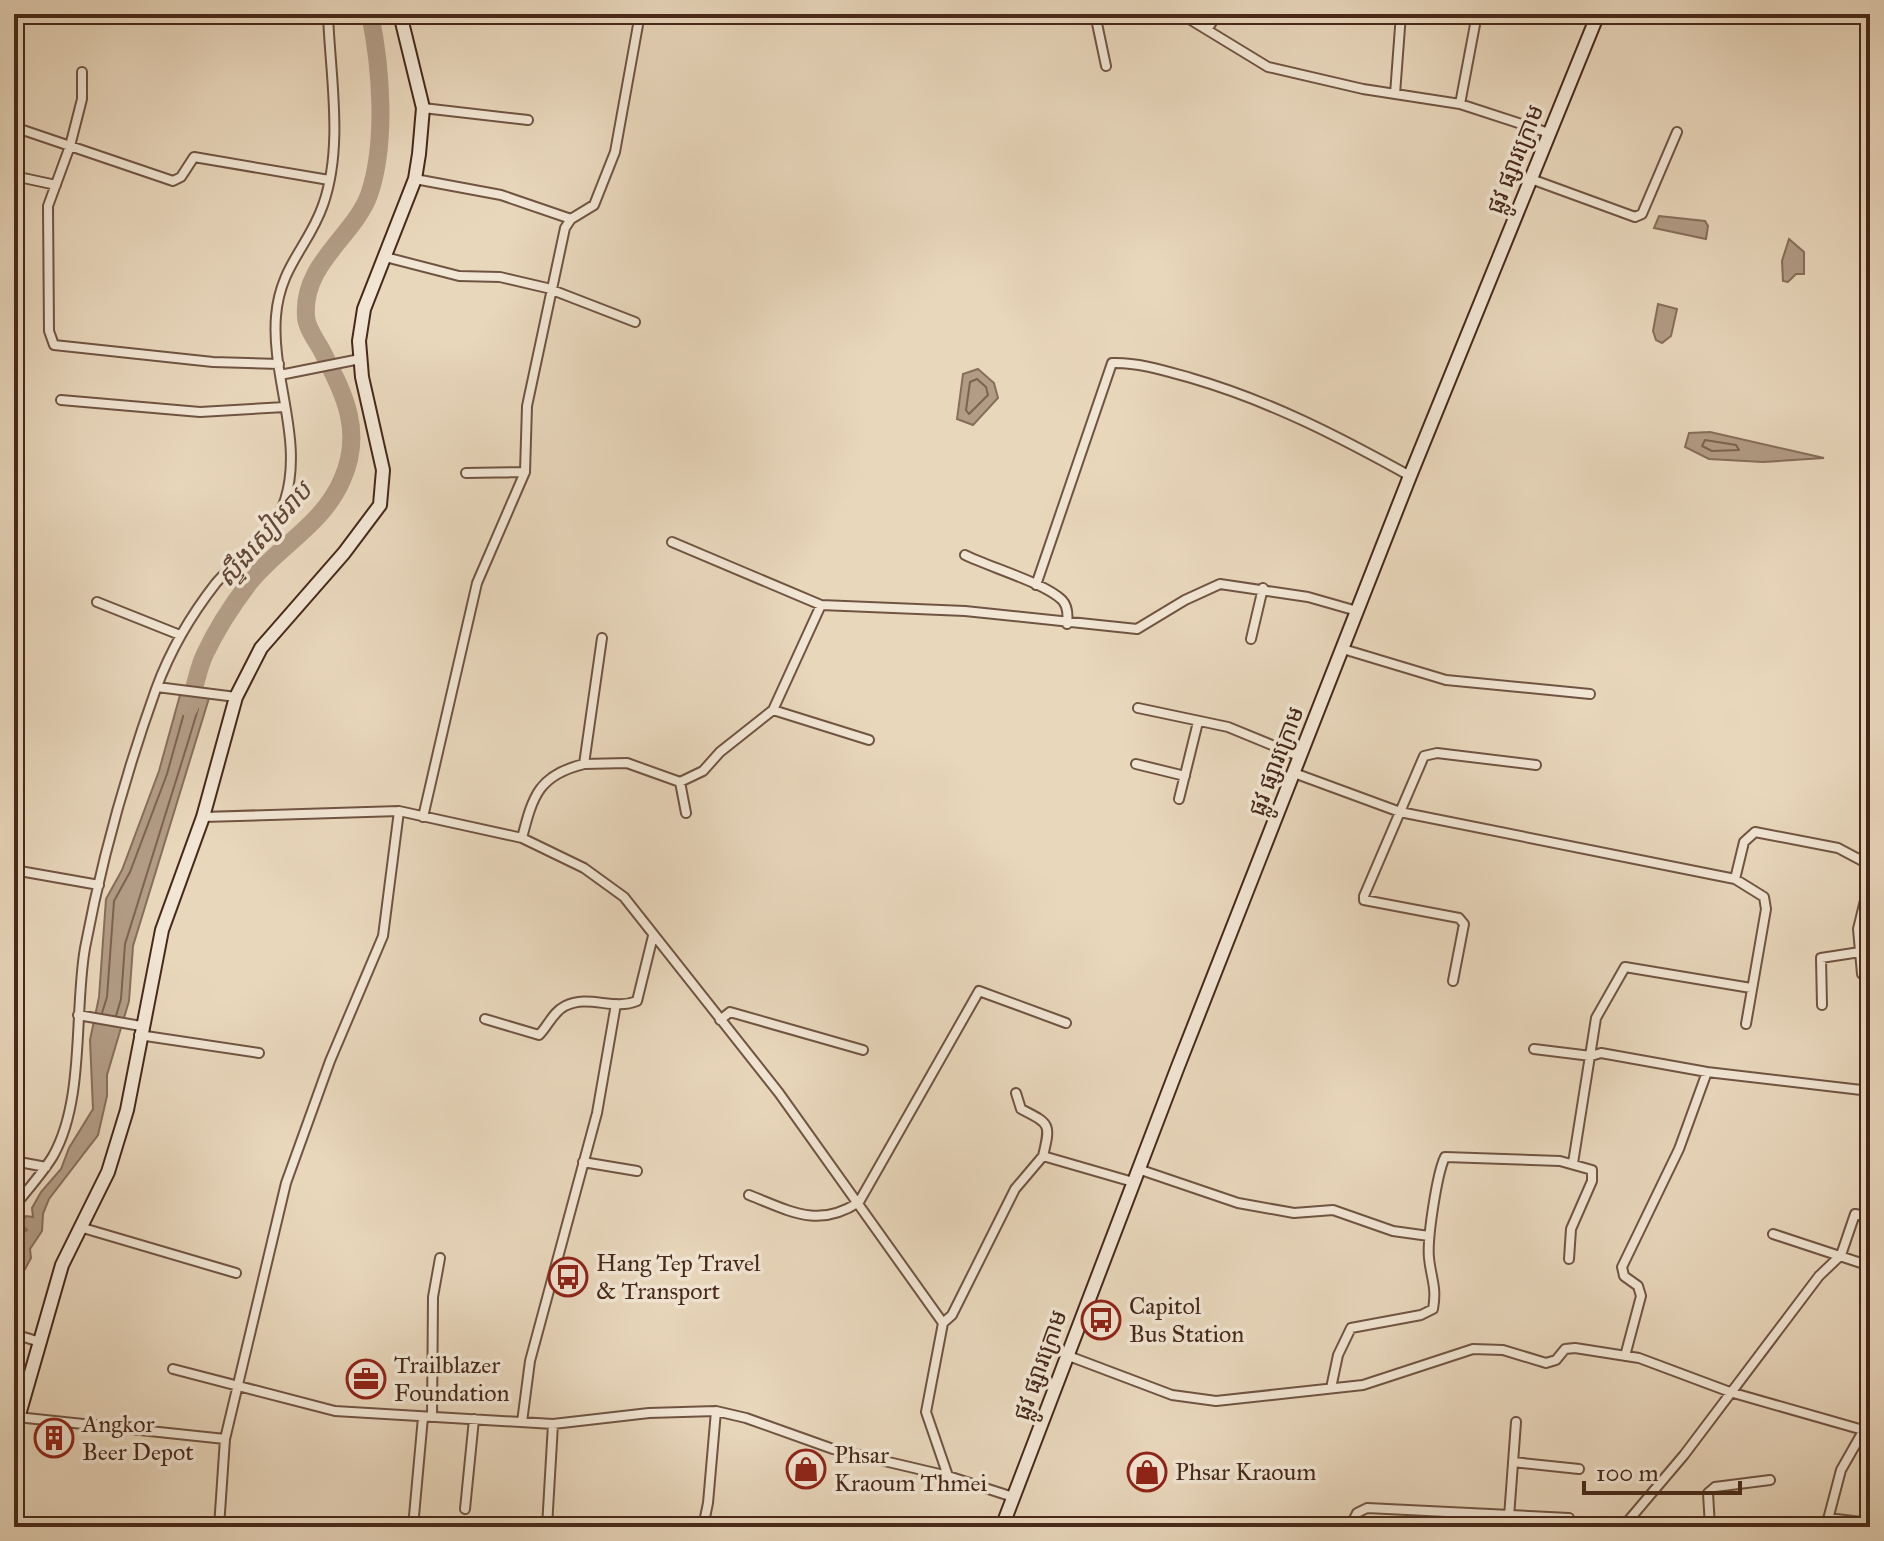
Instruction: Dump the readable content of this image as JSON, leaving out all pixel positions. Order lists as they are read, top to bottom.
{
  "streets": {
    "main road": ["ផ្លូវ ផ្សារក្រោម"]
  },
  "water": ["ស្ទឹងសៀមរាប"],
  "places": {
    "bus stop": ["Hang Tep Travel & Transport", "Capitol Bus Station"],
    "office": ["Trailblazer Foundation"],
    "building": ["Angkor Beer Depot"],
    "shop": ["Phsar Kraoum Thmei", "Phsar Kraoum"]
  },
  "scale_bar": "100 m"
}
